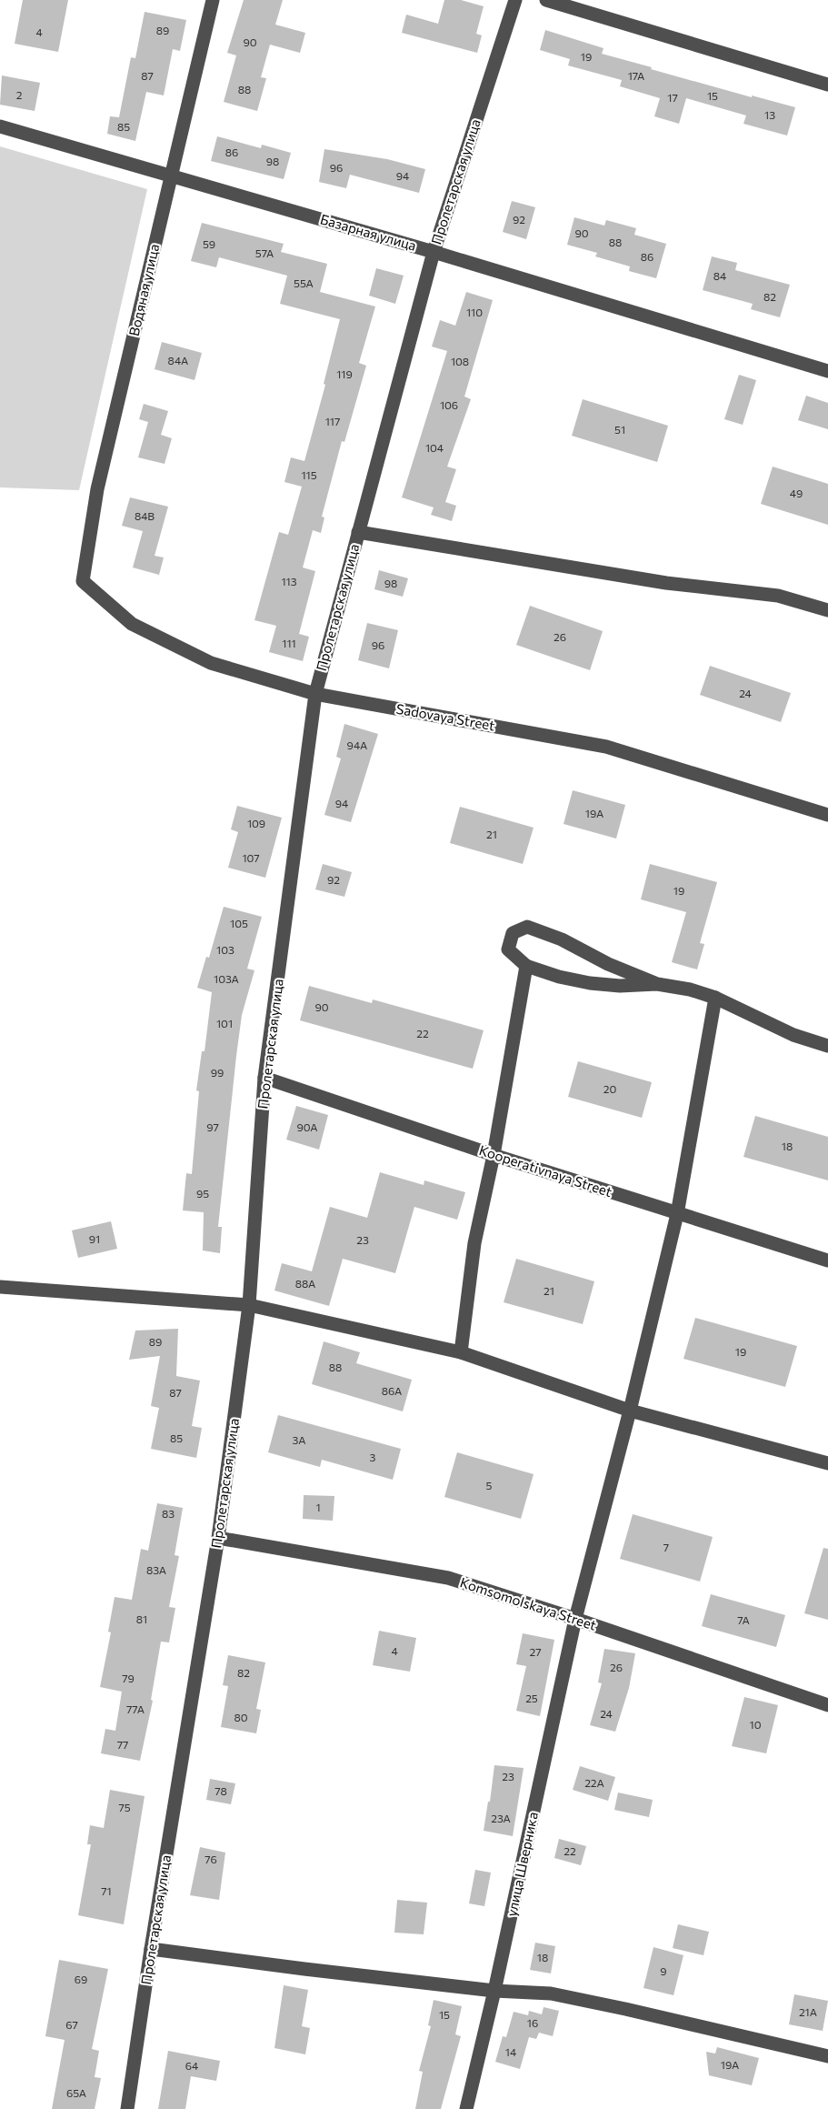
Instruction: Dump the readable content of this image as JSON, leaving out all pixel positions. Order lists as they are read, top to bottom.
{
  "streets": {
    "street": [
      "Пролетарская улица",
      "Базарная улица",
      "Водяная улица",
      "Sadovaya Street",
      "Kooperativnaya Street",
      "Komsomolskaya Street",
      "улица Шверника"
    ]
  },
  "crossings": [
    ["Пролетарская улица", "Базарная улица"],
    ["Пролетарская улица", "Sadovaya Street"],
    ["Пролетарская улица", "Kooperativnaya Street"],
    ["Пролетарская улица", "Komsomolskaya Street"],
    ["Базарная улица", "Водяная улица"],
    ["Водяная улица", "Sadovaya Street"],
    ["Kooperativnaya Street", "улица Шверника"],
    ["Komsomolskaya Street", "улица Шверника"]
  ],
  "house_numbers": [
    "89",
    "4",
    "90",
    "19",
    "87",
    "17А",
    "88",
    "2",
    "15",
    "17",
    "13",
    "85",
    "86",
    "98",
    "96",
    "94",
    "92",
    "90",
    "88",
    "59",
    "57А",
    "86",
    "84",
    "55А",
    "82",
    "110",
    "84А",
    "108",
    "119",
    "106",
    "117",
    "51",
    "104",
    "115",
    "49",
    "84В",
    "113",
    "98",
    "26",
    "111",
    "96",
    "24",
    "94А",
    "94",
    "19А",
    "109",
    "21",
    "107",
    "92",
    "19",
    "105",
    "103",
    "103А",
    "90",
    "101",
    "22",
    "99",
    "20",
    "97",
    "90А",
    "18",
    "95",
    "91",
    "23",
    "88А",
    "21",
    "89",
    "19",
    "88",
    "86А",
    "87",
    "85",
    "3А",
    "3",
    "5",
    "1",
    "83",
    "7",
    "83А",
    "81",
    "7А",
    "4",
    "27",
    "26",
    "82",
    "79",
    "25",
    "77А",
    "24",
    "80",
    "10",
    "77",
    "23",
    "22А",
    "78",
    "75",
    "23А",
    "22",
    "76",
    "71",
    "18",
    "9",
    "69",
    "21А",
    "15",
    "16",
    "67",
    "14",
    "19А",
    "64",
    "65А"
  ]
}
